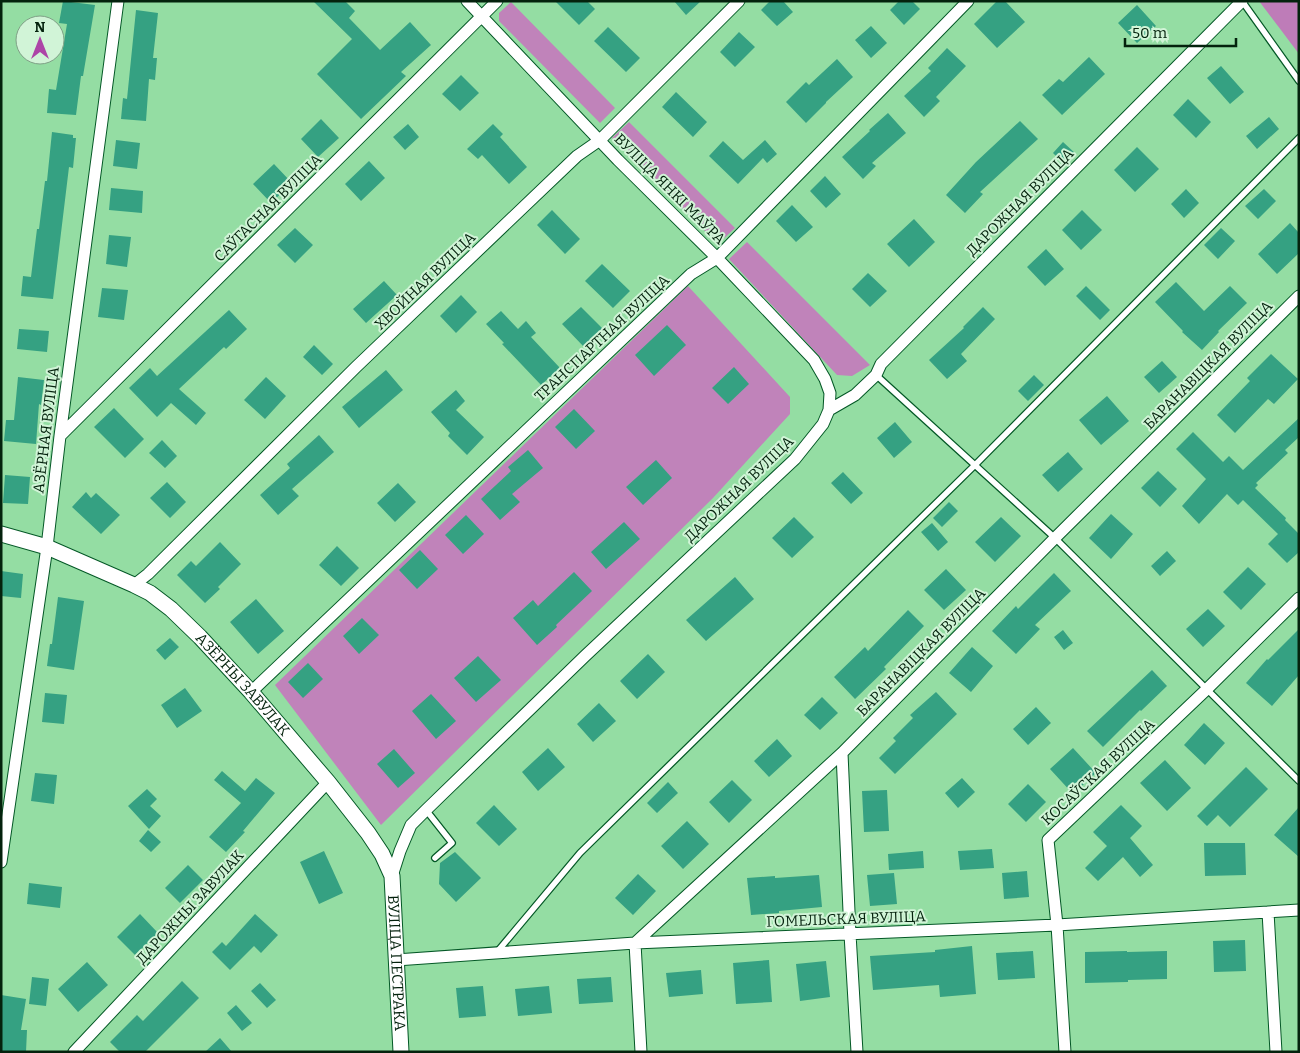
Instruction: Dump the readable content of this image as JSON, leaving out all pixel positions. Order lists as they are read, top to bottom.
{
  "streets": {
    "street": [
      "ВУЛІЦА ЯНКІ МАЎРА",
      "ДАРОЖНАЯ ВУЛІЦА",
      "САЎГАСНАЯ ВУЛІЦА",
      "ХВОЙНАЯ ВУЛІЦА",
      "ТРАНСПАРТНАЯ ВУЛІЦА",
      "БАРАНАВІЦКАЯ ВУЛІЦА",
      "АЗЁРНАЯ ВУЛІЦА",
      "АЗЁРНЫ ЗАВУЛАК",
      "КОСАЎСКАЯ ВУЛІЦА",
      "ДАРОЖНЫ ЗАВУЛАК",
      "ГОМЕЛЬСКАЯ ВУЛІЦА",
      "ВУЛІЦА ПЕСТРАКА"
    ]
  },
  "crossings": [
    ["ВУЛІЦА ЯНКІ МАЎРА", "ДАРОЖНАЯ ВУЛІЦА"],
    ["ВУЛІЦА ЯНКІ МАЎРА", "САЎГАСНАЯ ВУЛІЦА"],
    ["ВУЛІЦА ЯНКІ МАЎРА", "ХВОЙНАЯ ВУЛІЦА"],
    ["ВУЛІЦА ЯНКІ МАЎРА", "ТРАНСПАРТНАЯ ВУЛІЦА"],
    ["ДАРОЖНАЯ ВУЛІЦА", "АЗЁРНЫ ЗАВУЛАК"],
    ["ДАРОЖНАЯ ВУЛІЦА", "ВУЛІЦА ПЕСТРАКА"],
    ["САЎГАСНАЯ ВУЛІЦА", "АЗЁРНАЯ ВУЛІЦА"],
    ["ХВОЙНАЯ ВУЛІЦА", "АЗЁРНЫ ЗАВУЛАК"],
    ["ТРАНСПАРТНАЯ ВУЛІЦА", "АЗЁРНЫ ЗАВУЛАК"],
    ["БАРАНАВІЦКАЯ ВУЛІЦА", "ГОМЕЛЬСКАЯ ВУЛІЦА"],
    ["АЗЁРНАЯ ВУЛІЦА", "АЗЁРНЫ ЗАВУЛАК"],
    ["АЗЁРНЫ ЗАВУЛАК", "ДАРОЖНЫ ЗАВУЛАК"],
    ["АЗЁРНЫ ЗАВУЛАК", "ВУЛІЦА ПЕСТРАКА"],
    ["КОСАЎСКАЯ ВУЛІЦА", "ГОМЕЛЬСКАЯ ВУЛІЦА"],
    ["ГОМЕЛЬСКАЯ ВУЛІЦА", "ВУЛІЦА ПЕСТРАКА"]
  ],
  "scale_bar": "50 m",
  "north": "top"
}
